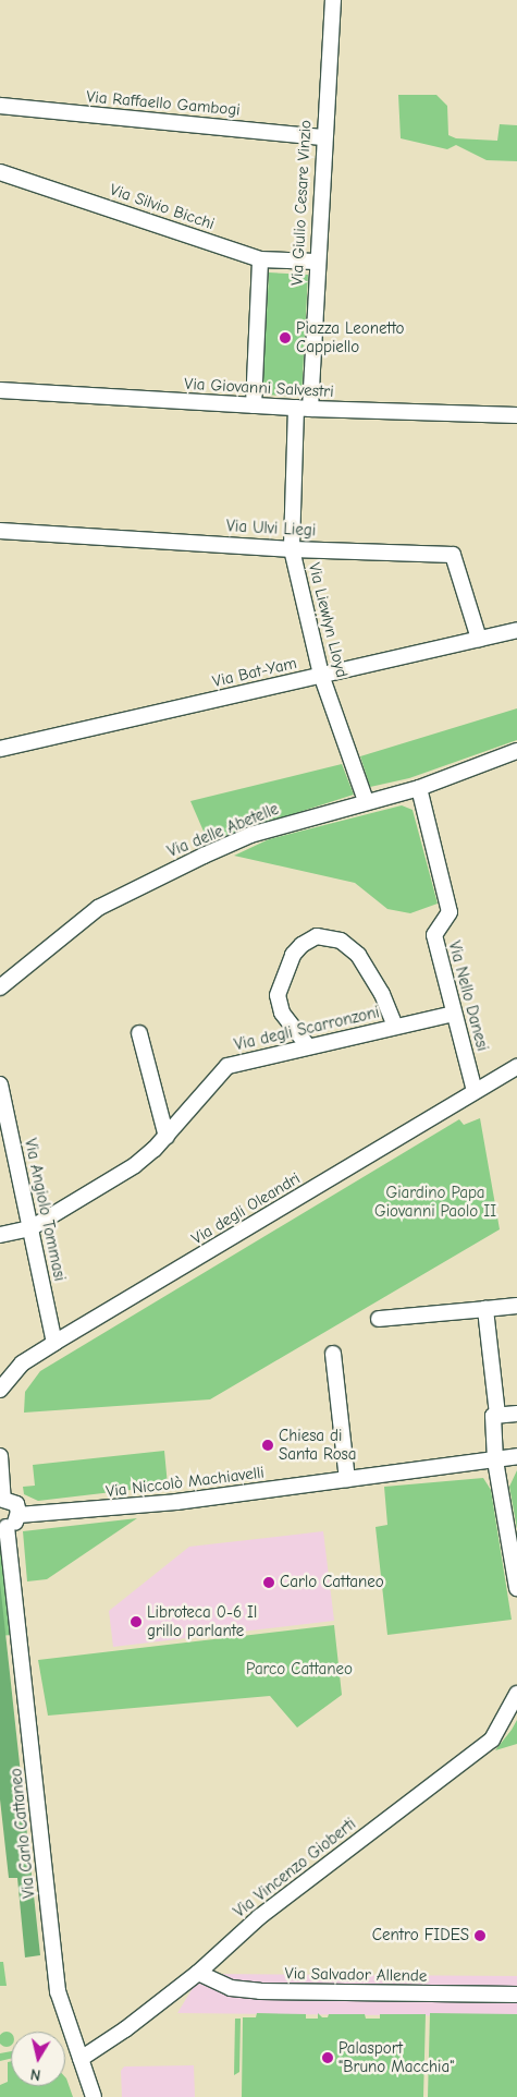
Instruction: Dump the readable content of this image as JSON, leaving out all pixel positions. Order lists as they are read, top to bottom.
{
  "streets": {
    "street": [
      "Via Raffaello Gambogi",
      "Via Giulio Cesare Vinzio",
      "Via Silvio Bicchi",
      "Via Giovanni Salvestri",
      "Via Ulvi Liegi",
      "Via Liewlyn Lloyd",
      "Via Bat-Yam",
      "Via delle Abetelle",
      "Via Nello Danesi",
      "Via degli Scarronzoni",
      "Via degli Oleandri",
      "Via Angiolo Tommasi",
      "Via Niccolò Machiavelli",
      "Via Carlo Cattaneo",
      "Via Vincenzo Gioberti",
      "Via Salvador Allende"
    ]
  },
  "crossings": [
    ["Via Raffaello Gambogi", "Via Giulio Cesare Vinzio"],
    ["Via Giulio Cesare Vinzio", "Via Silvio Bicchi"],
    ["Via Giulio Cesare Vinzio", "Via Giovanni Salvestri"],
    ["Via Giulio Cesare Vinzio", "Via Liewlyn Lloyd"],
    ["Via Giovanni Salvestri", "Via Liewlyn Lloyd"],
    ["Via Ulvi Liegi", "Via Liewlyn Lloyd"],
    ["Via Ulvi Liegi", "Via Bat-Yam"],
    ["Via Liewlyn Lloyd", "Via Bat-Yam"],
    ["Via Liewlyn Lloyd", "Via delle Abetelle"],
    ["Via delle Abetelle", "Via Nello Danesi"],
    ["Via Nello Danesi", "Via degli Scarronzoni"],
    ["Via Nello Danesi", "Via degli Oleandri"],
    ["Via degli Scarronzoni", "Via Angiolo Tommasi"],
    ["Via degli Oleandri", "Via Angiolo Tommasi"],
    ["Via Carlo Cattaneo", "Via Vincenzo Gioberti"],
    ["Via Vincenzo Gioberti", "Via Salvador Allende"]
  ],
  "parks": ["Giardino Papa Giovanni Paolo II", "Parco Cattaneo"],
  "places": [
    "Piazza Leonetto Cappiello",
    "Chiesa di Santa Rosa",
    "Carlo Cattaneo",
    "Libroteca 0-6 Il grillo parlante",
    "Centro FIDES",
    "Palasport \"Bruno Macchia\""
  ],
  "north": "bottom"
}
